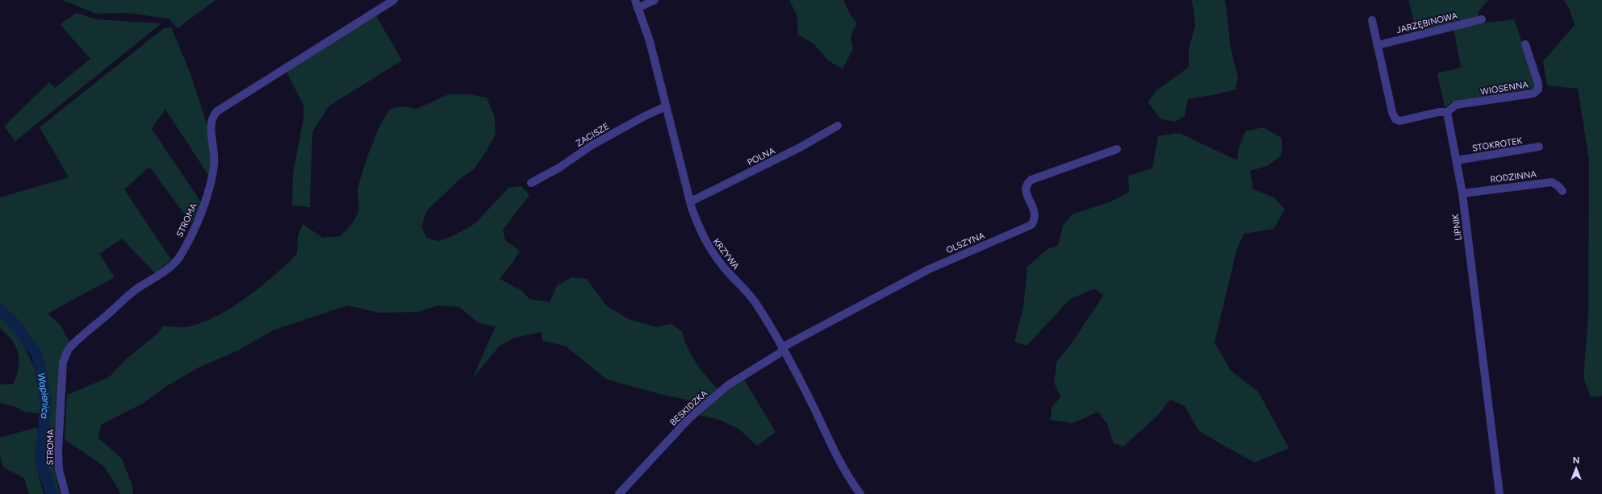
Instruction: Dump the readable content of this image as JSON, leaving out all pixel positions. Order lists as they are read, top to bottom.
{
  "streets": {
    "street": [
      "JARZĘBINOWA",
      "WIOSENNA",
      "ZACISZE",
      "STOKROTEK",
      "POLNA",
      "RODZINNA",
      "STROMA",
      "LIPNIK",
      "OLSZYNA",
      "KRZYWA",
      "BESKIDZKA"
    ]
  },
  "crossings": [
    ["WIOSENNA", "LIPNIK"],
    ["ZACISZE", "KRZYWA"],
    ["STOKROTEK", "LIPNIK"],
    ["POLNA", "KRZYWA"],
    ["RODZINNA", "LIPNIK"],
    ["OLSZYNA", "KRZYWA"],
    ["OLSZYNA", "BESKIDZKA"],
    ["KRZYWA", "BESKIDZKA"]
  ],
  "water": ["Wapienica"],
  "north": "top"
}
